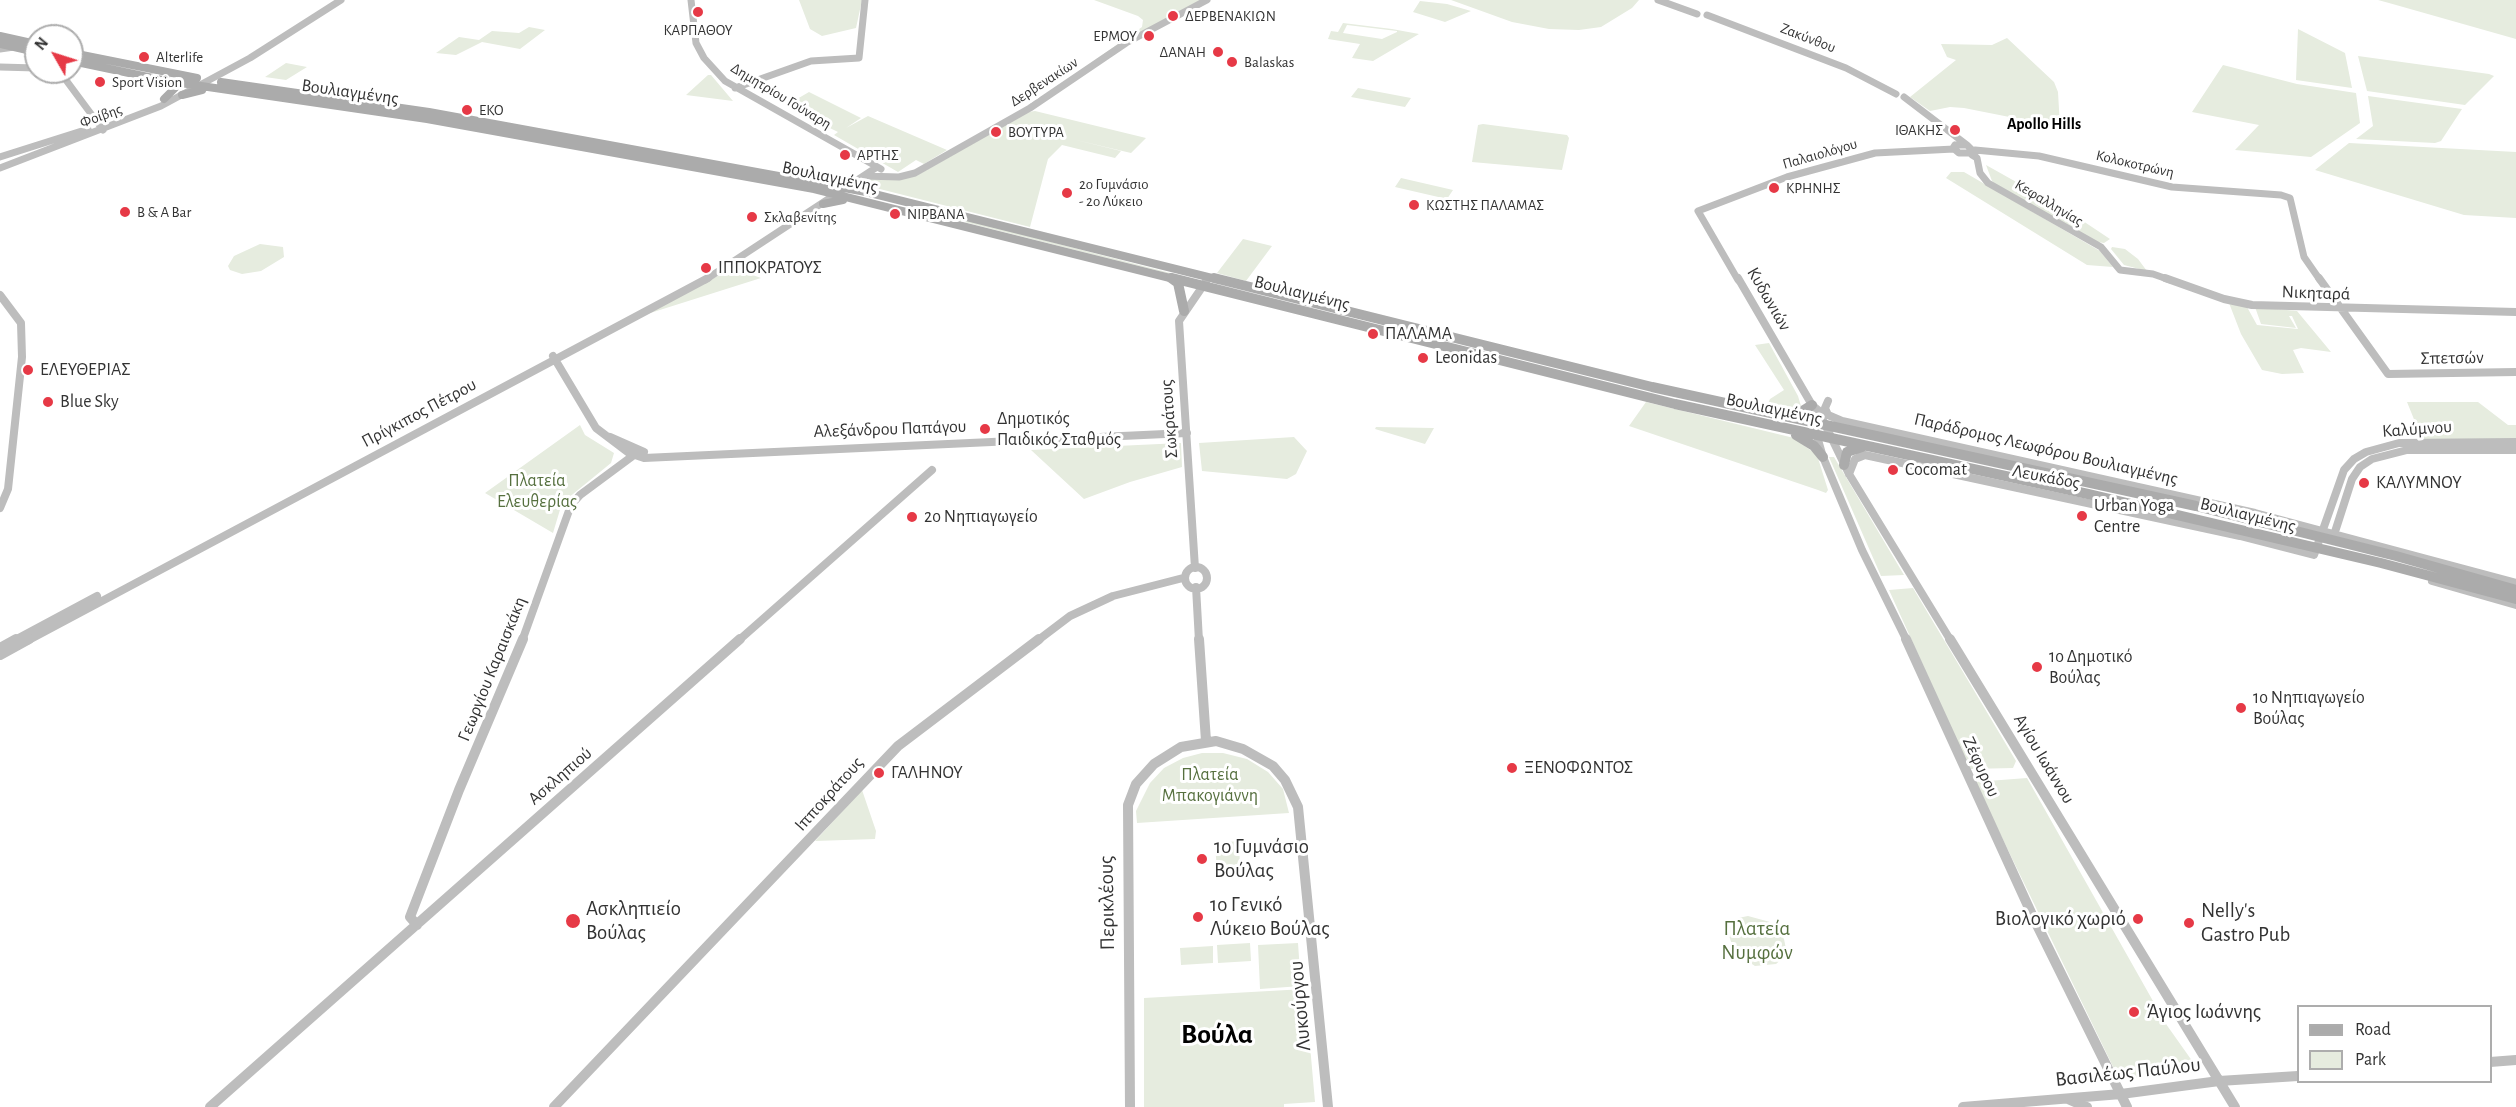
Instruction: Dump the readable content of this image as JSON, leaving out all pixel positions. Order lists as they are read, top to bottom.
{
  "streets": {
    "main road": ["Βουλιαγμένης"],
    "street": [
      "Ζακύνθου",
      "Δερβενακίων",
      "Δημητρίου Γούναρη",
      "Φοίβης",
      "Παλαιολόγου",
      "Κολοκοτρώνη",
      "Κεφαλληνίας",
      "Νικηταρά",
      "Κυδωνιών",
      "Σπετσών",
      "Πρίγκιπος Πέτρου",
      "Σωκράτους",
      "Αλεξάνδρου Παπάγου",
      "Καλύμνου",
      "Παράδρομος Λεωφόρου Βουλιαγμένης",
      "Λευκάδος",
      "Γεωργίου Καραισκάκη",
      "Αγίου Ιωάννου",
      "Ζέφυρου",
      "Ασκληπιού",
      "Ιπποκράτους",
      "Περικλέους",
      "Λυκούργου",
      "Βασιλέως Παύλου"
    ]
  },
  "crossings": [
    ["Ζακύνθου", "Παλαιολόγου"],
    ["Ζακύνθου", "Κολοκοτρώνη"],
    ["Ζακύνθου", "Κεφαλληνίας"],
    ["Βουλιαγμένης", "Φοίβης"],
    ["Βουλιαγμένης", "Κυδωνιών"],
    ["Βουλιαγμένης", "Πρίγκιπος Πέτρου"],
    ["Βουλιαγμένης", "Σωκράτους"],
    ["Βουλιαγμένης", "Καλύμνου"],
    ["Βουλιαγμένης", "Παράδρομος Λεωφόρου Βουλιαγμένης"],
    ["Βουλιαγμένης", "Λευκάδος"],
    ["Βουλιαγμένης", "Αγίου Ιωάννου"],
    ["Βουλιαγμένης", "Ζέφυρου"],
    ["Παλαιολόγου", "Κυδωνιών"],
    ["Κολοκοτρώνη", "Κεφαλληνίας"],
    ["Κολοκοτρώνη", "Νικηταρά"],
    ["Κολοκοτρώνη", "Σπετσών"],
    ["Κεφαλληνίας", "Νικηταρά"],
    ["Νικηταρά", "Σπετσών"],
    ["Κυδωνιών", "Αγίου Ιωάννου"],
    ["Κυδωνιών", "Ζέφυρου"],
    ["Σωκράτους", "Αλεξάνδρου Παπάγου"],
    ["Σωκράτους", "Ιπποκράτους"],
    ["Σωκράτους", "Περικλέους"],
    ["Σωκράτους", "Λυκούργου"],
    ["Αλεξάνδρου Παπάγου", "Γεωργίου Καραισκάκη"],
    ["Καλύμνου", "Παράδρομος Λεωφόρου Βουλιαγμένης"],
    ["Λευκάδος", "Αγίου Ιωάννου"],
    ["Γεωργίου Καραισκάκη", "Ασκληπιού"],
    ["Αγίου Ιωάννου", "Βασιλέως Παύλου"],
    ["Ζέφυρου", "Βασιλέως Παύλου"],
    ["Περικλέους", "Λυκούργου"]
  ],
  "districts": ["Apollo Hills", "Βούλα"],
  "parks": ["Πλατεία Ελευθερίας", "Πλατεία Μπακογιάννη", "Πλατεία Νυμφών"],
  "places": [
    "ΚΑΡΠΑΘΟΥ",
    "ΔΕΡΒΕΝΑΚΙΩΝ",
    "ΕΡΜΟΥ",
    "ΔΑΝΑΗ",
    "Alterlife",
    "Balaskas",
    "Sport Vision",
    "EKO",
    "ΙΘΑΚΗΣ",
    "ΒΟΥΤΥΡΑ",
    "ΑΡΤΗΣ",
    "ΚΡΗΝΗΣ",
    "2ο Γυμνάσιο - 2ο Λύκειο",
    "ΚΩΣΤΗΣ ΠΑΛΑΜΑΣ",
    "B & A Bar",
    "ΝΙΡΒΑΝΑ",
    "Σκλαβενίτης",
    "ΙΠΠΟΚΡΑΤΟΥΣ",
    "ΠΑΛΑΜΑ",
    "Leonidas",
    "ΕΛΕΥΘΕΡΙΑΣ",
    "Blue Sky",
    "Δημοτικός Παιδικός Σταθμός",
    "Cocomat",
    "ΚΑΛΥΜΝΟΥ",
    "Urban Yoga Centre",
    "2ο Νηπιαγωγείο",
    "1ο Δημοτικό Βούλας",
    "1ο Νηπιαγωγείο Βούλας",
    "ΞΕΝΟΦΩΝΤΟΣ",
    "ΓΑΛΗΝΟΥ",
    "1ο Γυμνάσιο Βούλας",
    "1ο Γενικό Λύκειο Βούλας",
    "Βιολογικό χωριό",
    "Ασκληπιείο Βούλας",
    "Nelly's Gastro Pub",
    "Άγιος Ιωάννης"
  ],
  "legend": ["Road", "Park"],
  "north": "top left"
}
